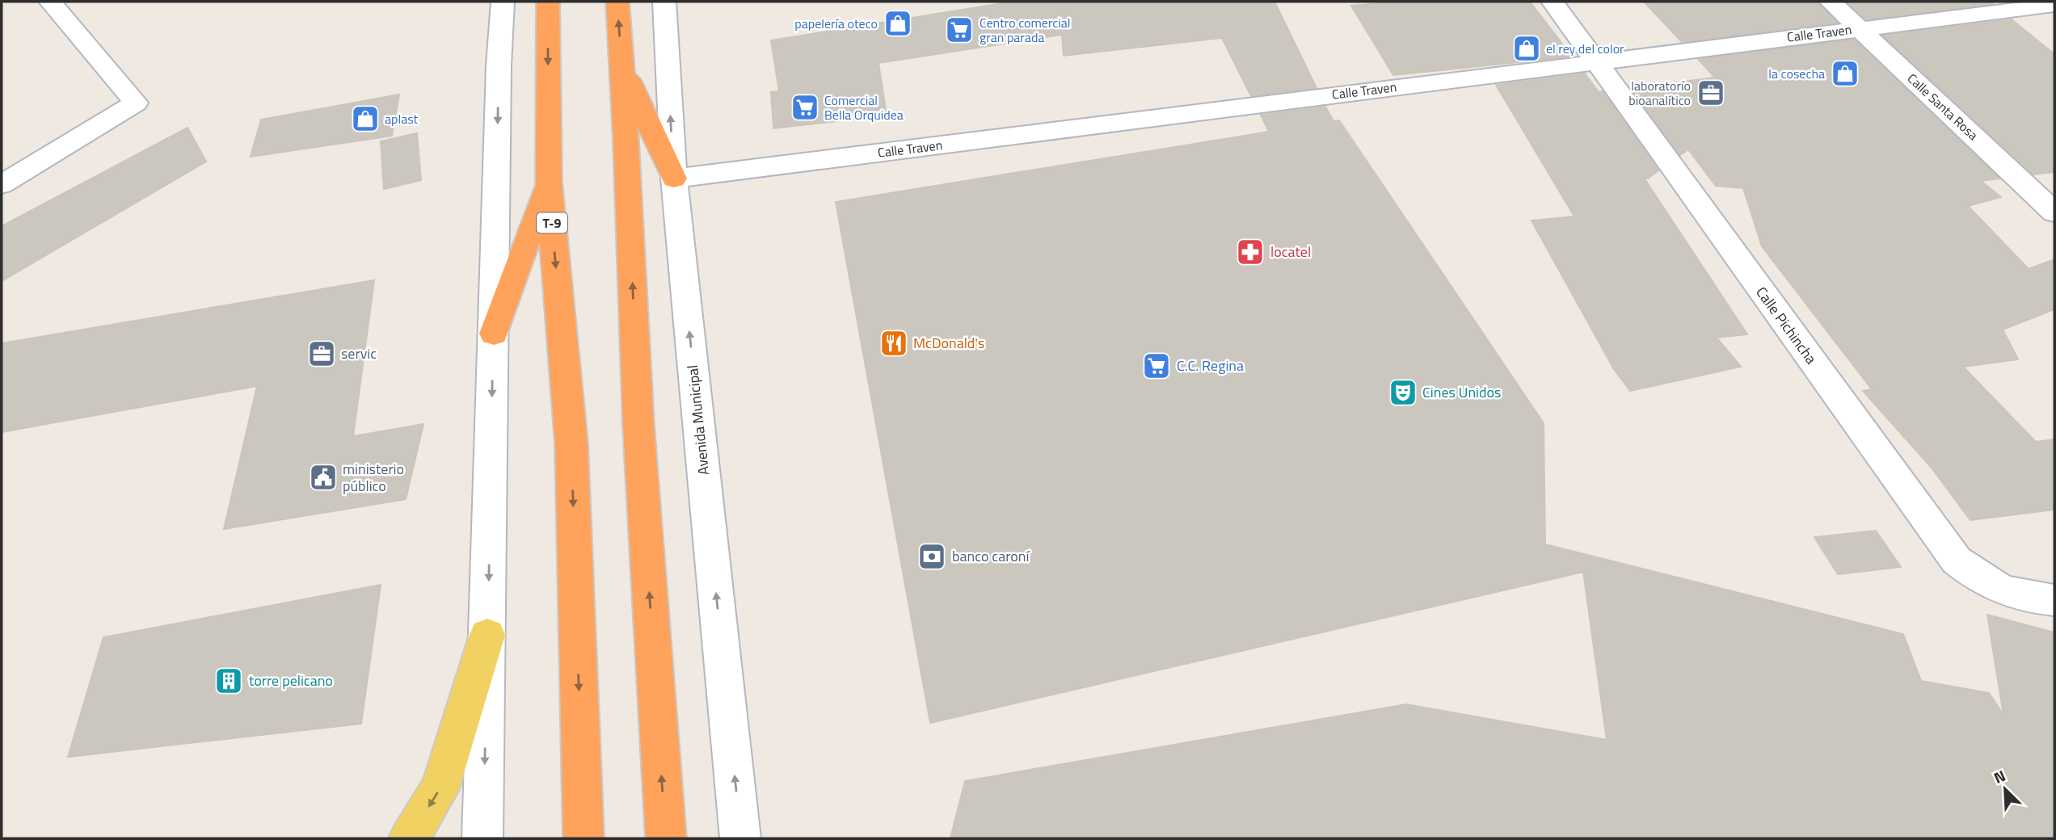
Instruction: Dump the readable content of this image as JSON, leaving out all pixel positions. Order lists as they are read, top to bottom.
{
  "streets": {
    "highway": ["T-9"],
    "street": [
      "Calle Traven",
      "Calle Santa Rosa",
      "Calle Pichincha",
      "Avenida Municipal"
    ]
  },
  "crossings": [
    ["Calle Traven", "Calle Santa Rosa"],
    ["Calle Traven", "Calle Pichincha"],
    ["Calle Traven", "Avenida Municipal"]
  ],
  "places": {
    "shop": [
      "papelería oteco",
      "el rey del color",
      "la cosecha",
      "aplast"
    ],
    "supermarket": ["Centro comercial gran parada", "Comercial Bella Orquidea", "C.C. Regina"],
    "office": ["laboratorío bioanalítico", "servic"],
    "pharmacy": ["locatel"],
    "restaurant": ["McDonald's"],
    "theatre": ["Cines Unidos"],
    "public building": ["ministerio público"],
    "bank": ["banco caroní"],
    "building": ["torre pelicano"]
  },
  "north": "top left"
}
